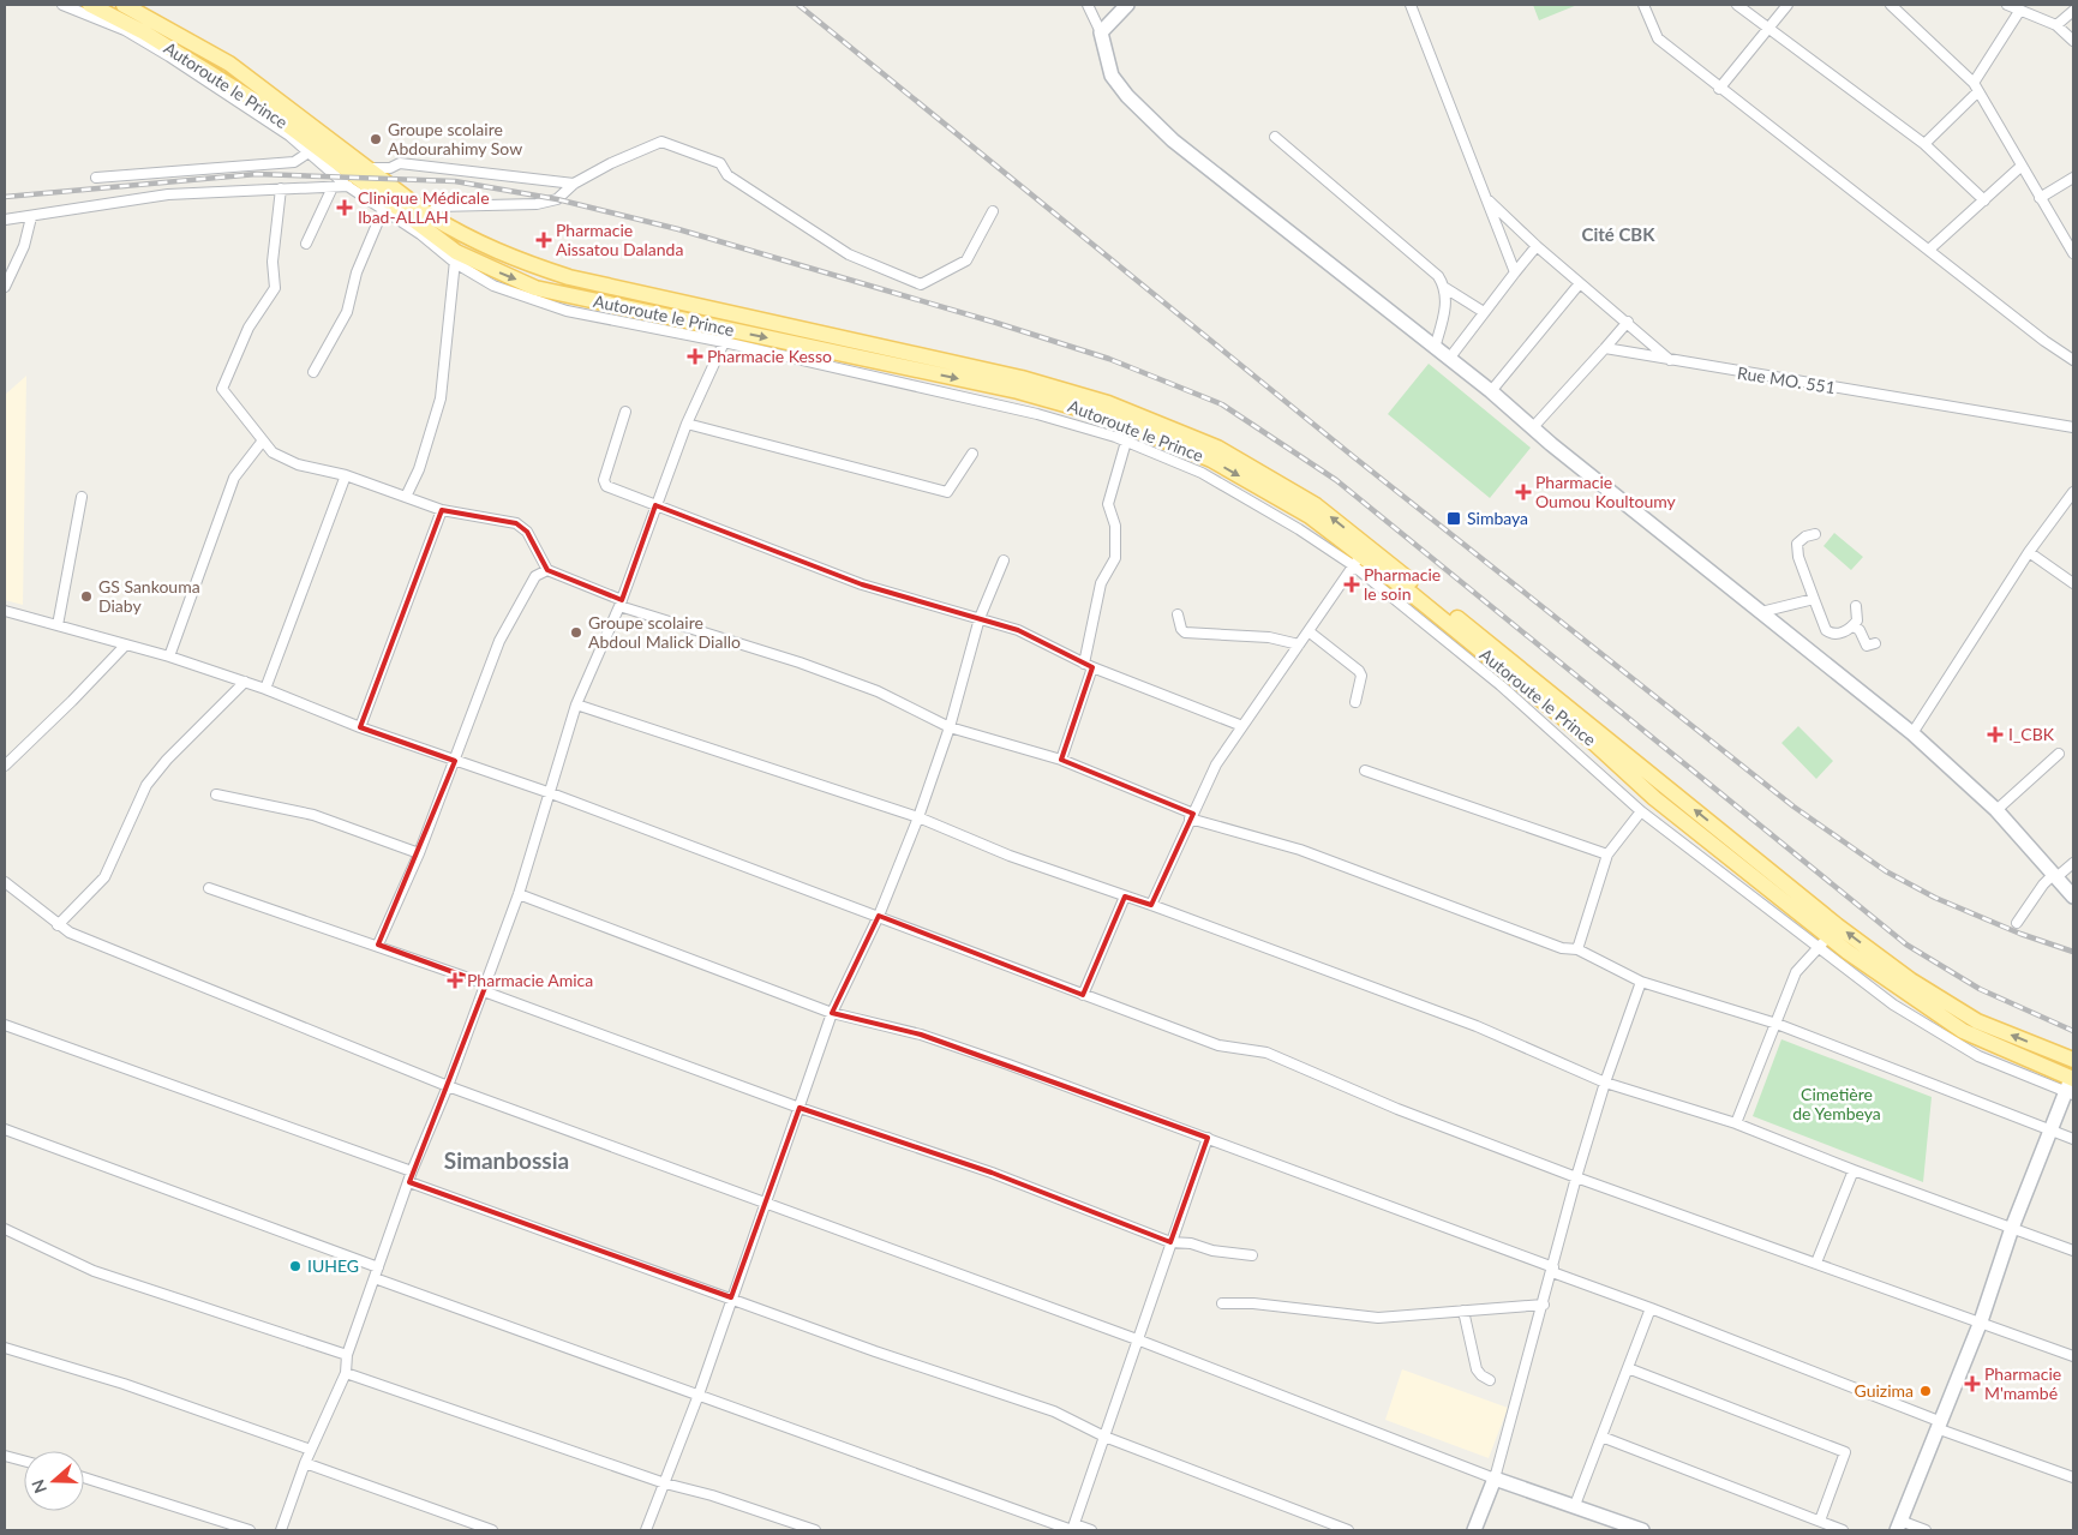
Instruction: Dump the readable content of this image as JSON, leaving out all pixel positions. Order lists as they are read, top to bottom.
{
  "streets": {
    "main road": ["Autoroute le Prince"],
    "street": ["Rue MO. 551"]
  },
  "districts": ["Cité CBK", "Simanbossia"],
  "parks": ["Cimetière de Yembeya"],
  "places": {
    "other": [
      "Groupe scolaire Abdourahimy Sow",
      "GS Sankouma Diaby",
      "Groupe scolaire Abdoul Malick Diallo",
      "IUHEG",
      "Guizima"
    ],
    "health": [
      "Clinique Médicale Ibad-ALLAH",
      "Pharmacie Aissatou Dalanda",
      "Pharmacie Kesso",
      "Pharmacie Oumou Koultoumy",
      "Pharmacie le soin",
      "I_CBK",
      "Pharmacie Amica",
      "Pharmacie M'mambé"
    ],
    "transit": ["Simbaya"]
  },
  "north": "left"
}
